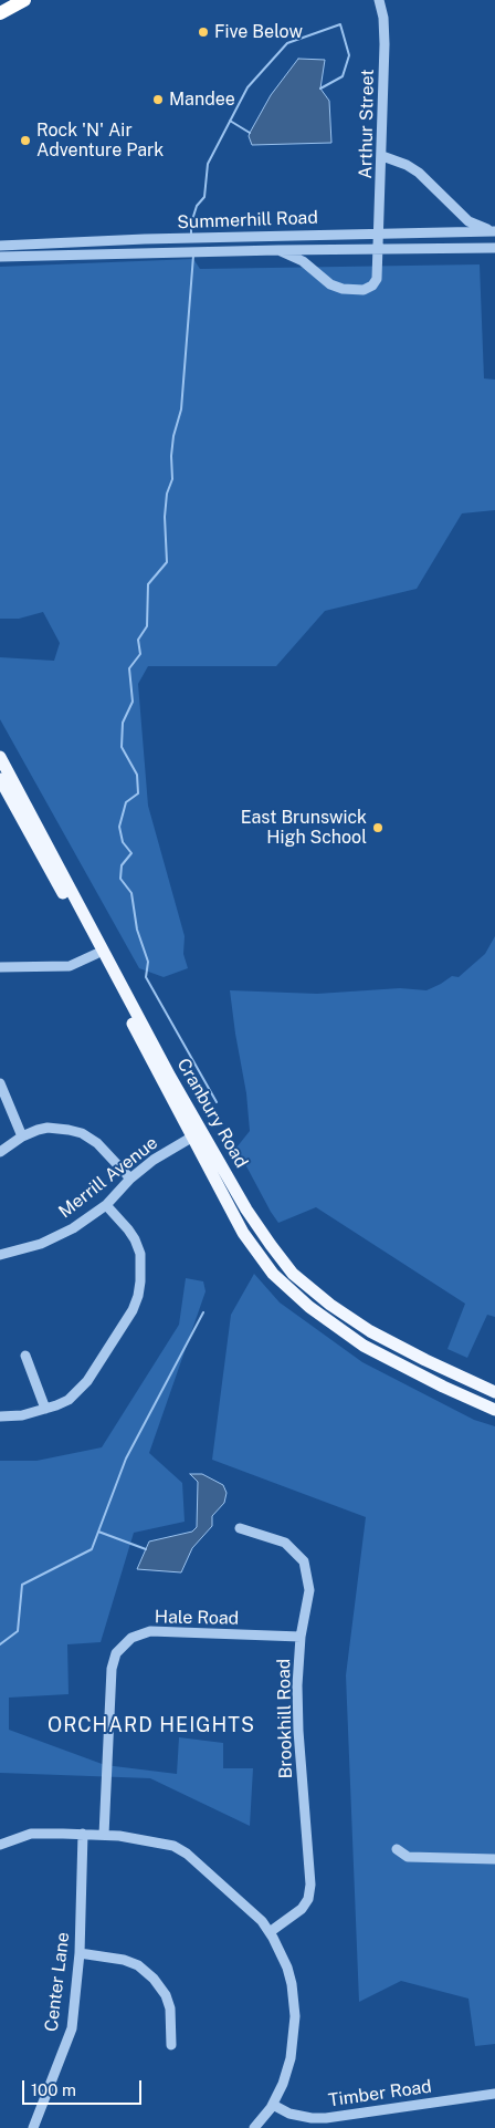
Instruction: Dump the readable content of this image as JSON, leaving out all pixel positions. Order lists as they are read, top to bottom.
{
  "streets": {
    "main road": ["Cranbury Road"],
    "street": [
      "Arthur Street",
      "Summerhill Road",
      "Merrill Avenue",
      "Hale Road",
      "Brookhill Road",
      "Center Lane",
      "Timber Road"
    ]
  },
  "crossings": [
    ["Arthur Street", "Summerhill Road"],
    ["Cranbury Road", "Merrill Avenue"],
    ["Hale Road", "Brookhill Road"]
  ],
  "districts": ["ORCHARD HEIGHTS"],
  "places": [
    "Five Below",
    "Mandee",
    "Rock 'N' Air Adventure Park",
    "East Brunswick High School"
  ],
  "scale_bar": "100 m"
}
